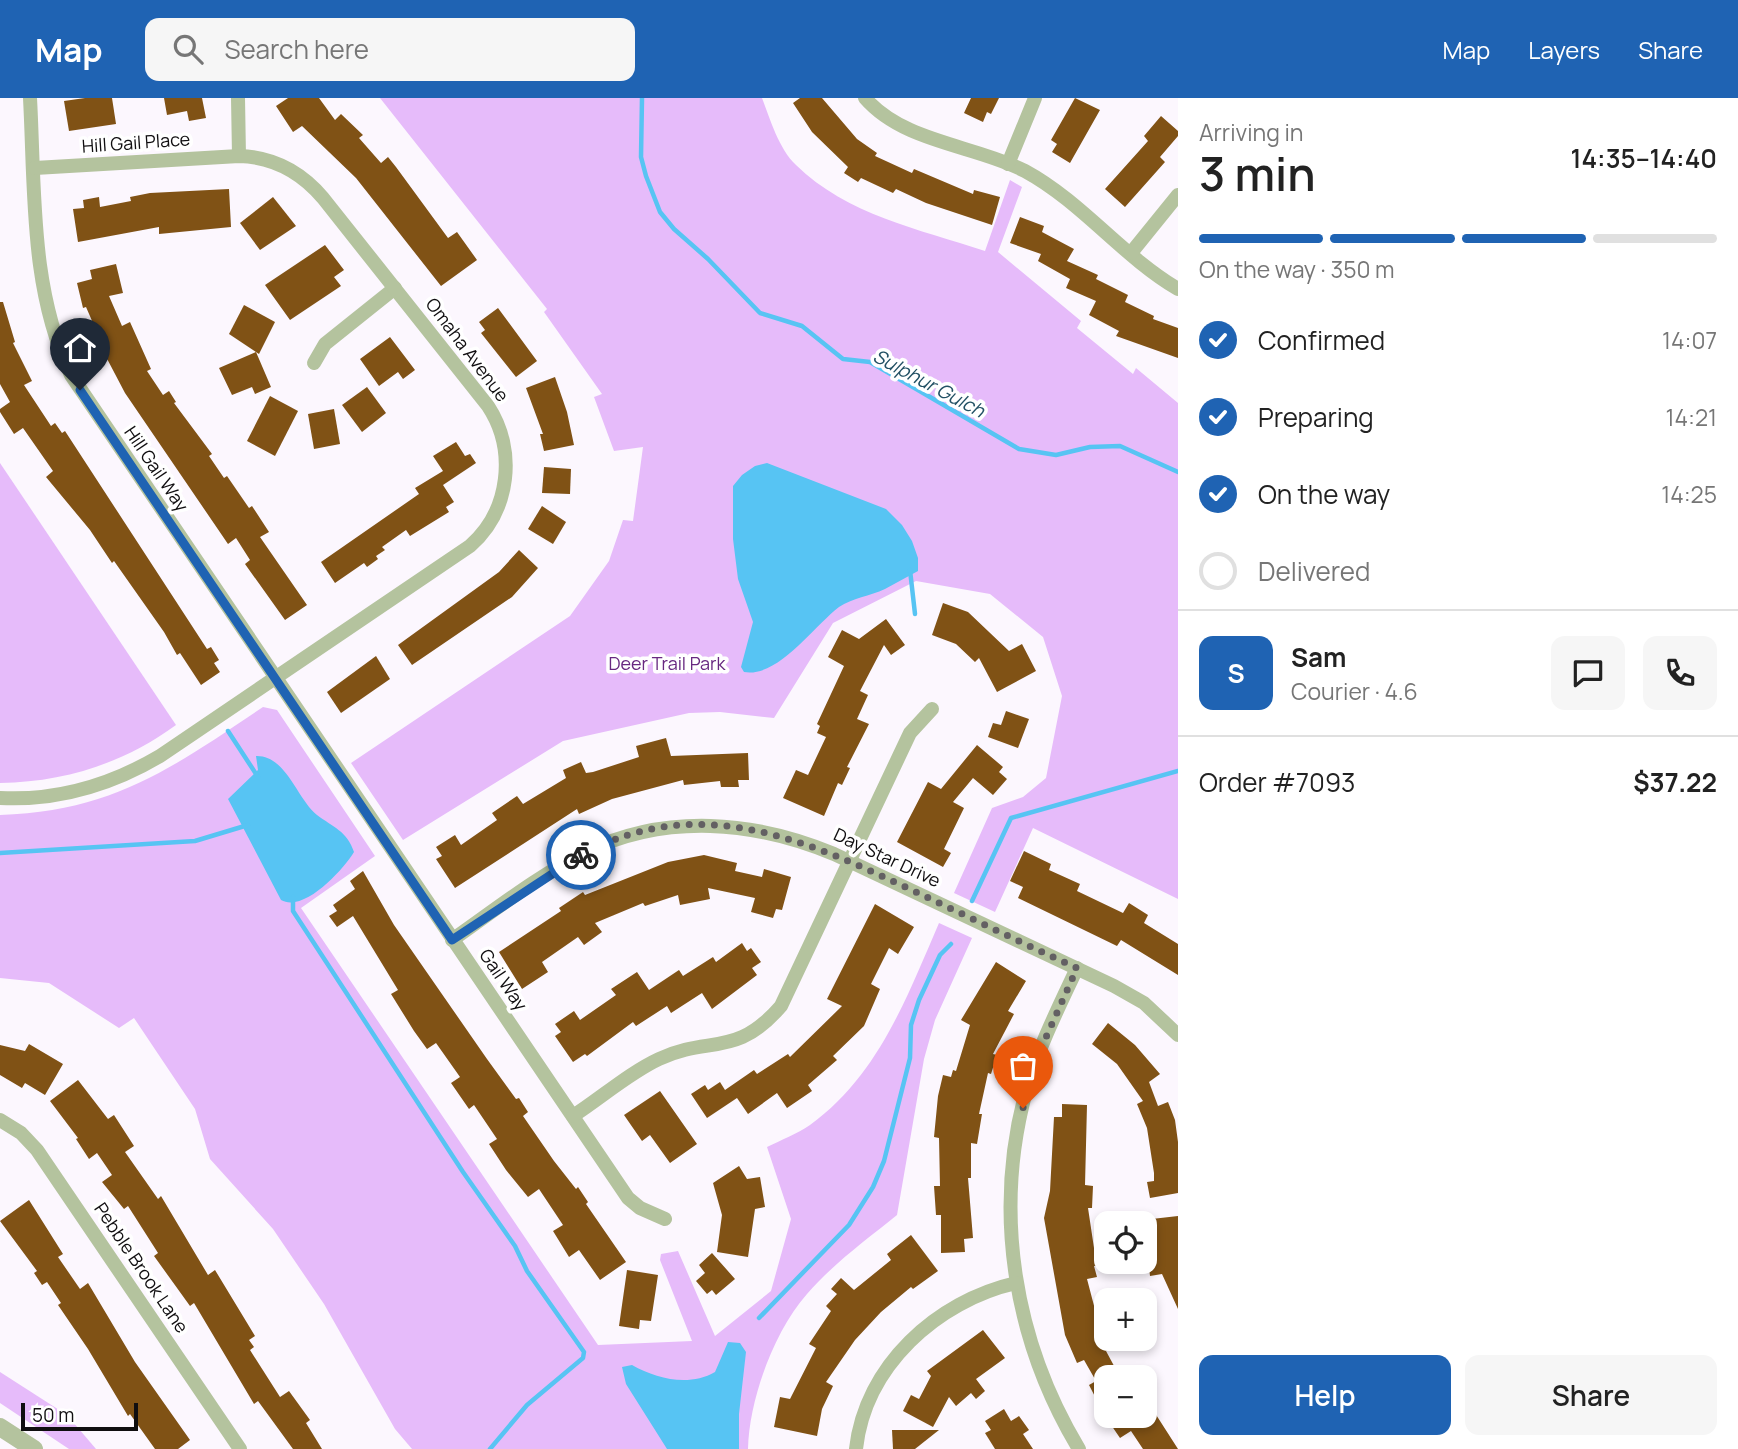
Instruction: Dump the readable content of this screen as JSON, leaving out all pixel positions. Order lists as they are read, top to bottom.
{
  "streets": {
    "street": [
      "Hill Gail Place",
      "Omaha Avenue",
      "Hill Gail Way",
      "Day Star Drive",
      "Gail Way",
      "Pebble Brook Lane"
    ]
  },
  "crossings": [
    ["Hill Gail Place", "Omaha Avenue"],
    ["Hill Gail Place", "Hill Gail Way"],
    ["Omaha Avenue", "Hill Gail Way"],
    ["Omaha Avenue", "Gail Way"],
    ["Hill Gail Way", "Gail Way"],
    ["Day Star Drive", "Gail Way"]
  ],
  "water": ["Sulphur Gulch"],
  "parks": ["Deer Trail Park"],
  "scale_bar": "50 m",
  "page": {
    "header": "Map",
    "search": "Search here",
    "nav": ["Map", "Layers", "Share"],
    "heading": ["3 min", "Arriving in", "14:35–14:40"],
    "panel": [
      "Sam",
      "Courier · 4.6",
      "Order #7093",
      "$37.22"
    ],
    "bar": "On the way · 350 m",
    "list": [
      ["Confirmed", "14:07"],
      ["Preparing", "14:21"],
      ["On the way", "14:25"],
      "Delivered"
    ],
    "round": "S",
    "map_buttons": ["+", "−"],
    "buttons": ["Help", "Share"],
    "scale": "50 m"
  }
}
